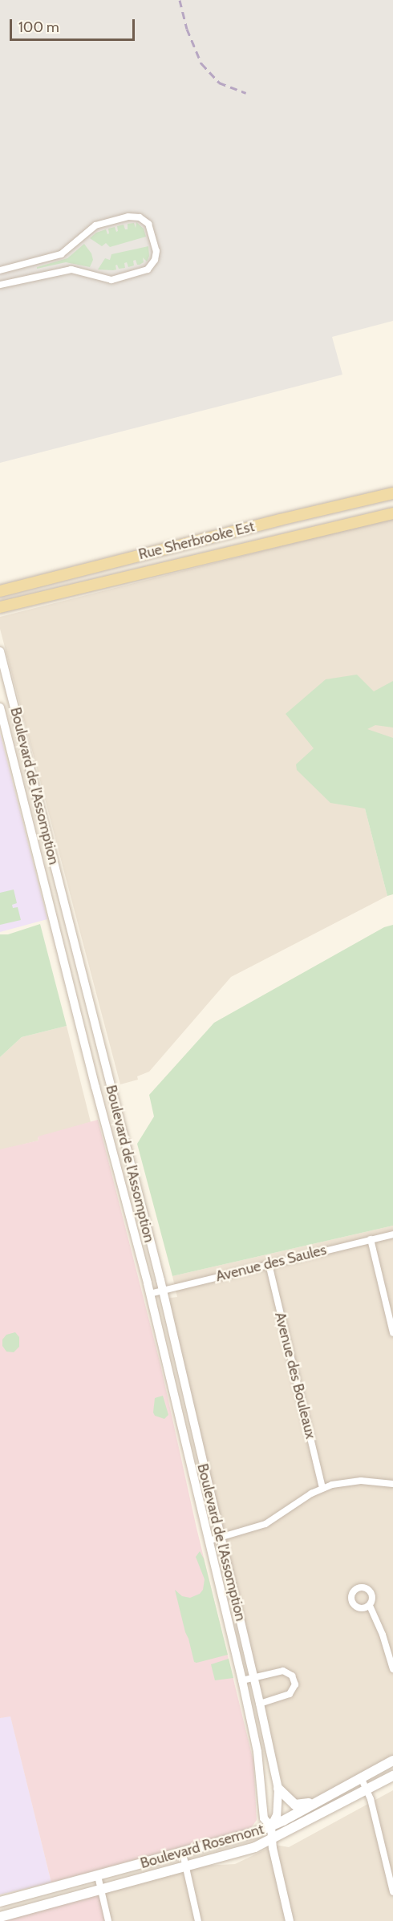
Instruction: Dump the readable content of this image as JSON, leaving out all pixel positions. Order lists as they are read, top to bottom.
{
  "streets": {
    "main road": ["Rue Sherbrooke Est", "Boulevard Rosemont"],
    "street": ["Boulevard de l'Assomption", "Avenue des Saules", "Avenue des Bouleaux"]
  },
  "crossings": [
    ["Boulevard de l'Assomption", "Avenue des Saules"],
    ["Boulevard de l'Assomption", "Boulevard Rosemont"],
    ["Avenue des Saules", "Avenue des Bouleaux"]
  ],
  "scale_bar": "100 m"
}
